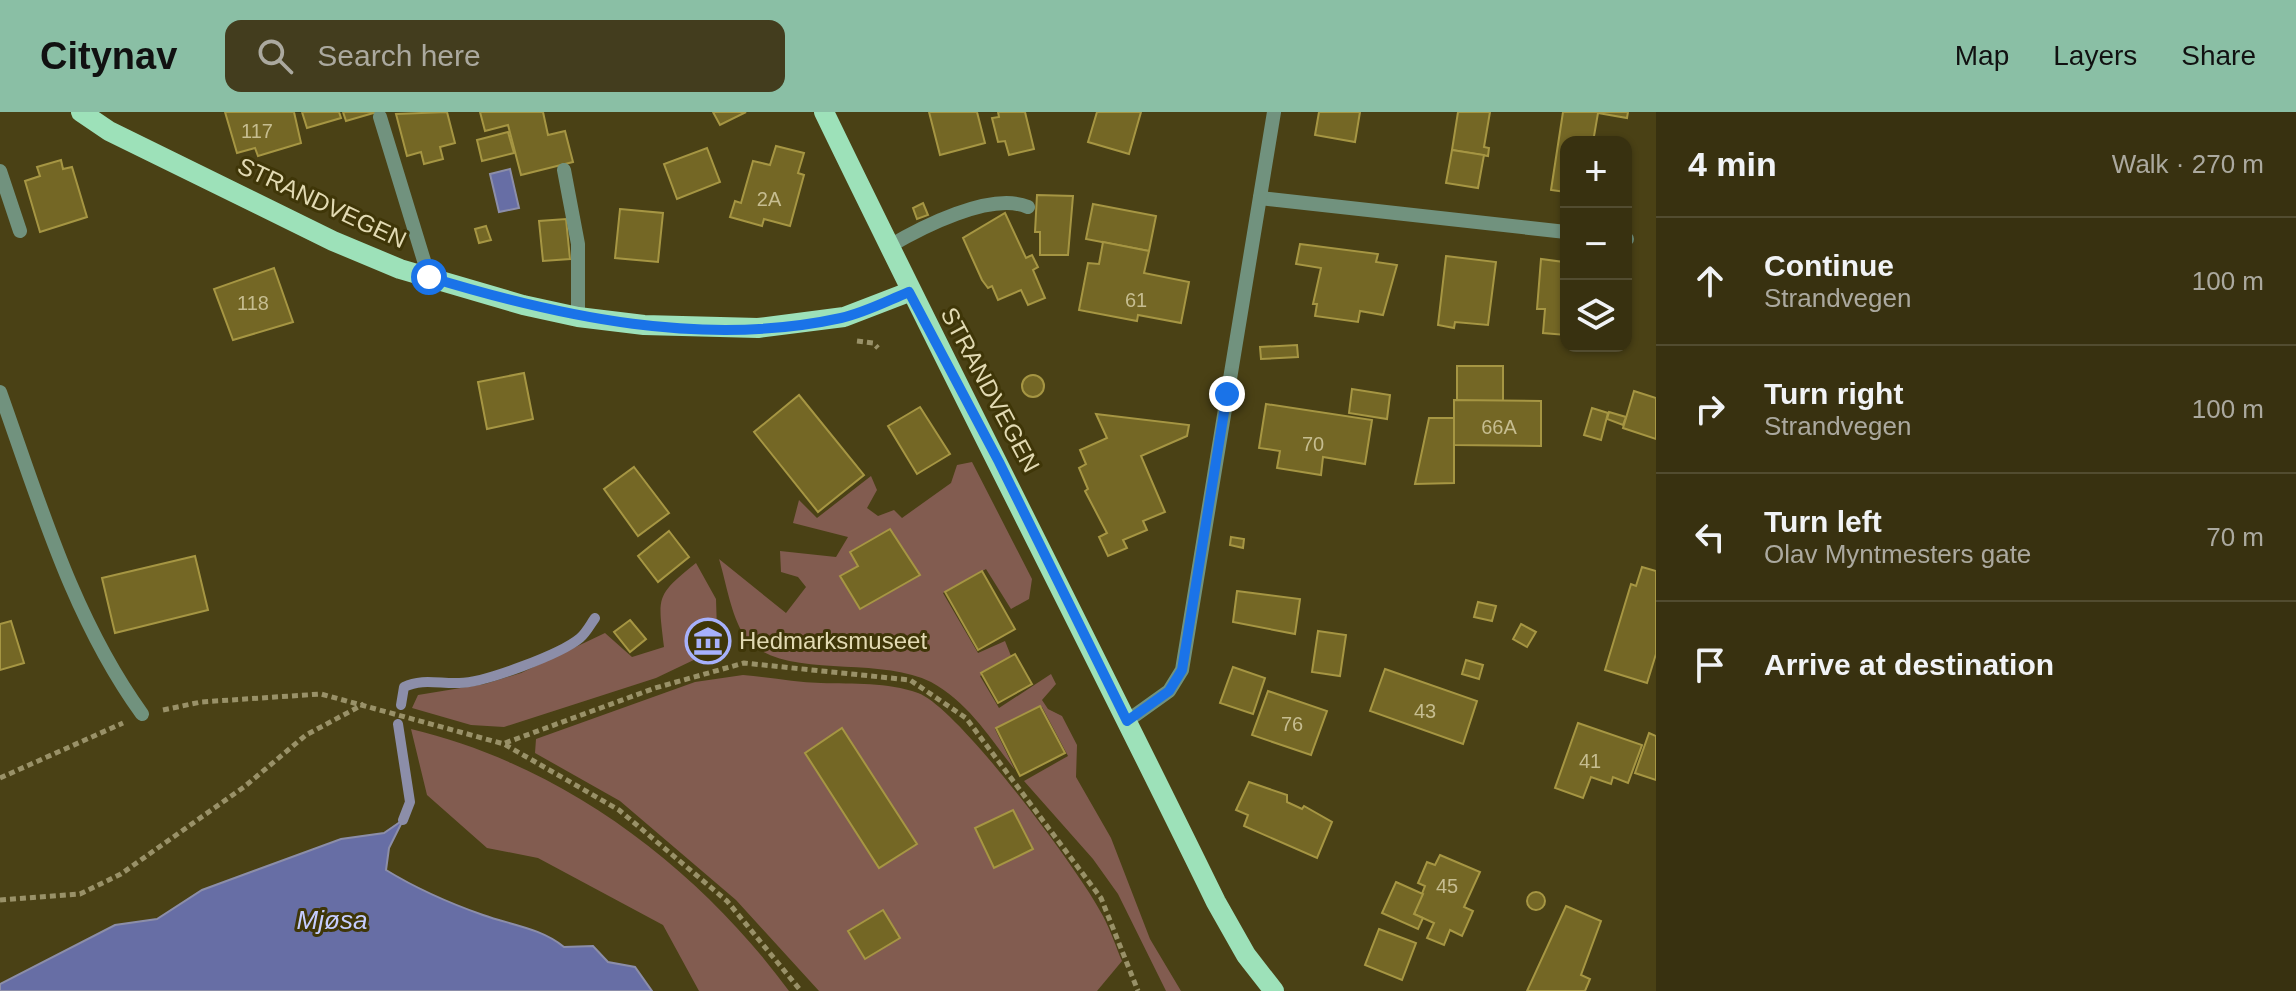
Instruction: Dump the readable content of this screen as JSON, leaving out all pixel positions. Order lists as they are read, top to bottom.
{
  "streets": {
    "main road": ["STRANDVEGEN"]
  },
  "water": ["Mjøsa"],
  "places": {
    "museum": ["Hedmarksmuseet"]
  },
  "house_numbers": [
    "117",
    "2A",
    "61",
    "118",
    "66A",
    "70",
    "43",
    "76",
    "41",
    "45"
  ],
  "page": {
    "header": "Citynav",
    "search": "Search here",
    "nav": ["Map", "Layers", "Share"],
    "heading": ["4 min", "Walk · 270 m"],
    "map_buttons": ["+", "−"],
    "list": [
      ["Continue", "Strandvegen", "100 m"],
      ["Turn right", "Strandvegen", "100 m"],
      ["Turn left", "Olav Myntmesters gate", "70 m"],
      "Arrive at destination"
    ]
  }
}
